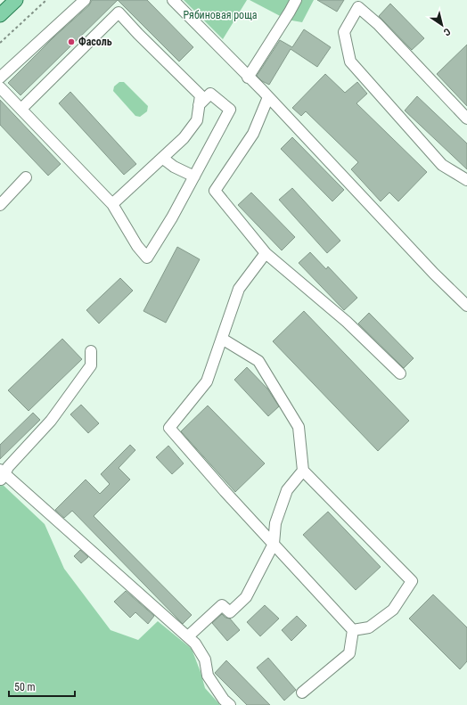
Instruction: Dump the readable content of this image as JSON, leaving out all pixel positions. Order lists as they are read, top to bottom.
{
  "parks": ["Рябиновая роща"],
  "places": ["Фасоль"],
  "scale_bar": "50 m",
  "north": "bottom right"
}
